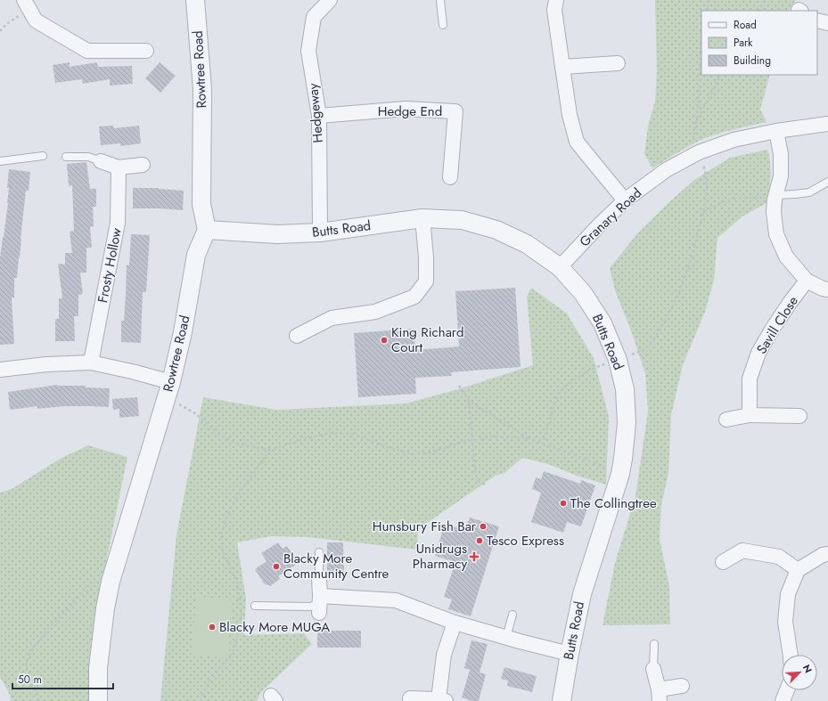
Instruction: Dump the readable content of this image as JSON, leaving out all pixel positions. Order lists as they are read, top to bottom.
{
  "streets": {
    "street": [
      "Rowtree Road",
      "Hedge End",
      "Hedgeway",
      "Granary Road",
      "Butts Road",
      "Frosty Hollow",
      "Savill Close"
    ]
  },
  "crossings": [
    ["Rowtree Road", "Butts Road"],
    ["Hedge End", "Hedgeway"],
    ["Hedgeway", "Butts Road"],
    ["Granary Road", "Butts Road"]
  ],
  "places": {
    "other": [
      "King Richard Court",
      "The Collingtree",
      "Hunsbury Fish Bar",
      "Tesco Express",
      "Blacky More Community Centre",
      "Blacky More MUGA"
    ],
    "health": ["Unidrugs Pharmacy"]
  },
  "legend": ["Road", "Park", "Building"],
  "scale_bar": "50 m",
  "north": "top right"
}
